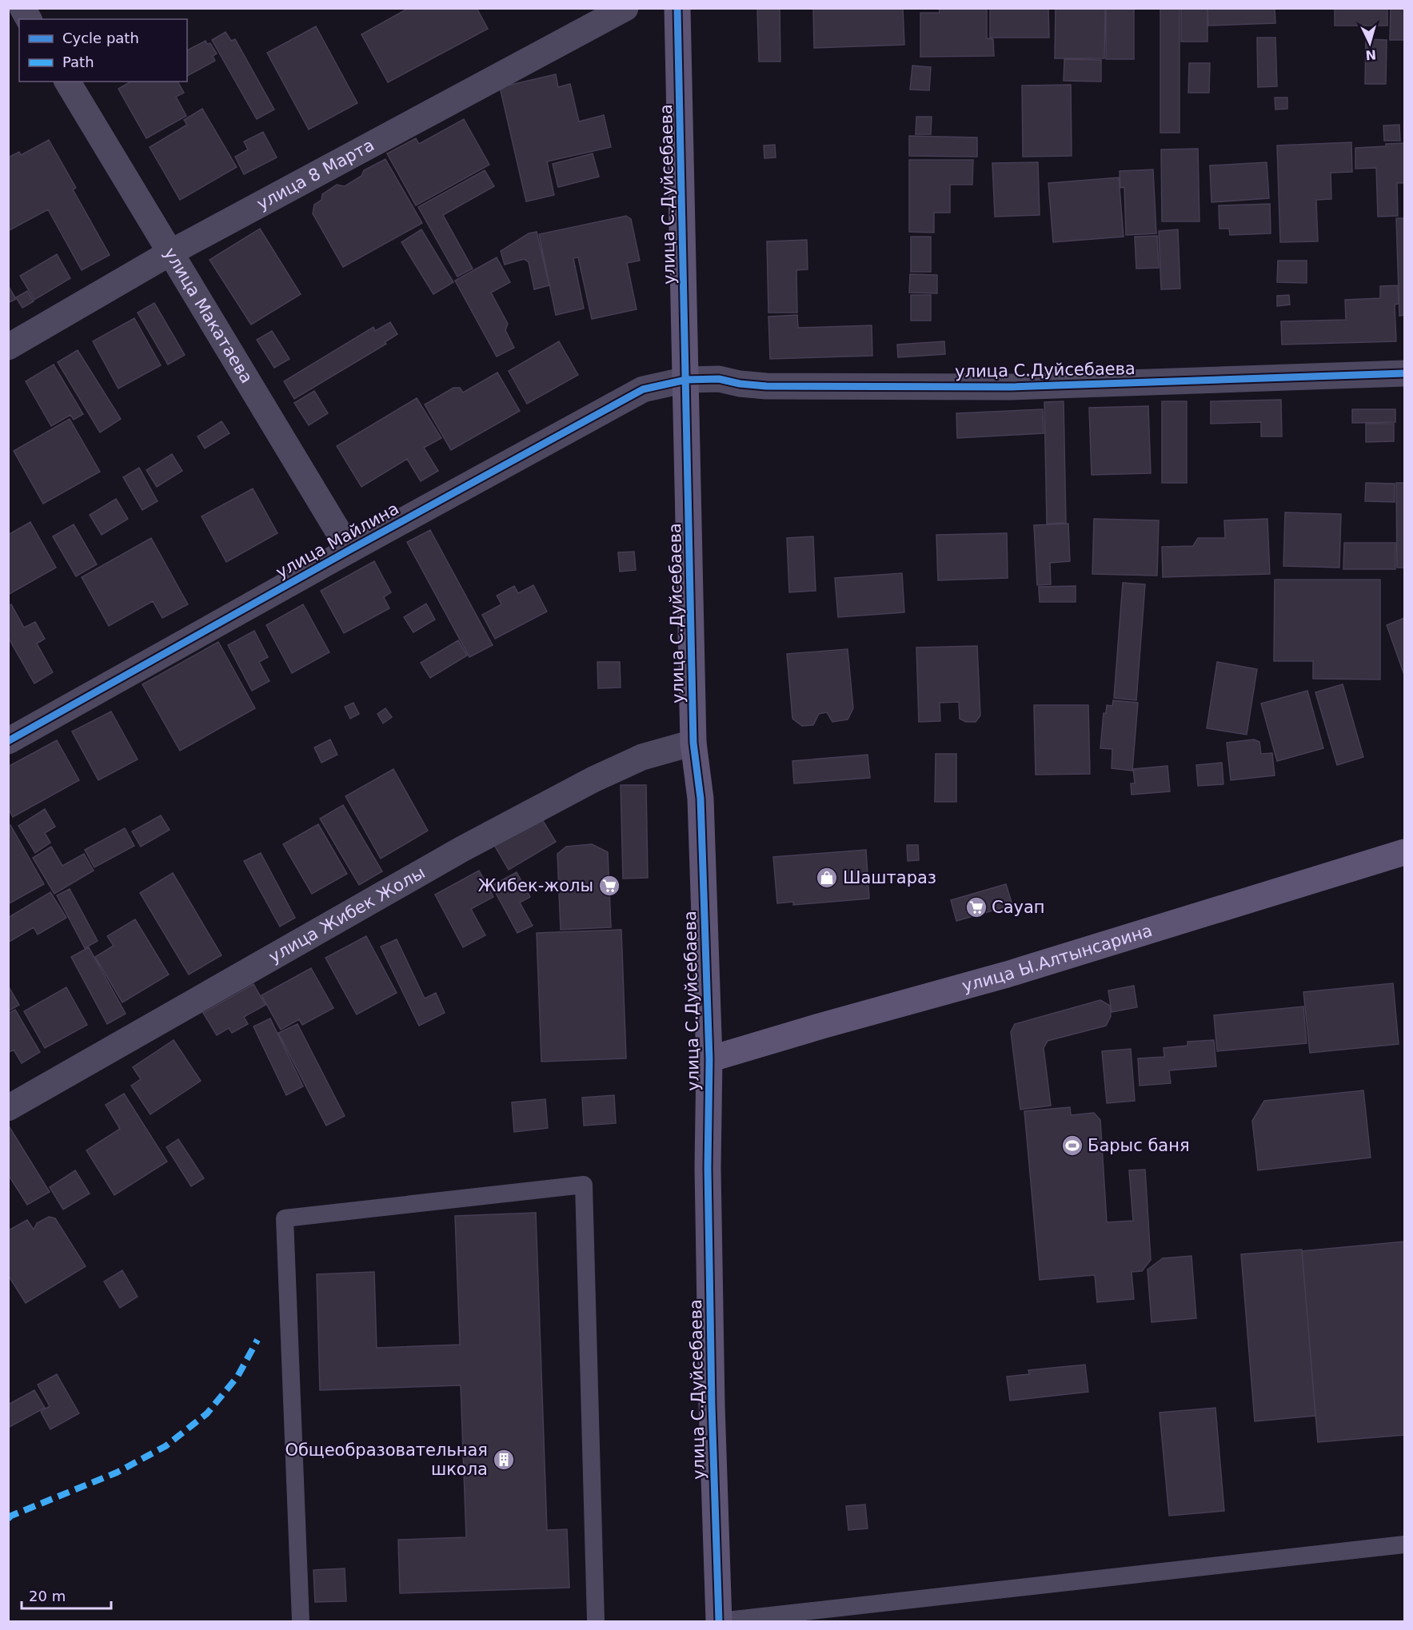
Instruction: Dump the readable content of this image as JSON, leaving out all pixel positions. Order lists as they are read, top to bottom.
{
  "streets": {
    "street": [
      "улица 8 Марта",
      "улица С.Дуйсебаева",
      "улица Макатаева",
      "улица Майлина",
      "улица Жибек Жолы",
      "улица Ы.Алтынсарина"
    ]
  },
  "crossings": [
    ["улица 8 Марта", "улица Макатаева"],
    ["улица С.Дуйсебаева", "улица Майлина"],
    ["улица С.Дуйсебаева", "улица Жибек Жолы"],
    ["улица С.Дуйсебаева", "улица Ы.Алтынсарина"],
    ["улица Макатаева", "улица Майлина"]
  ],
  "places": {
    "shop": ["Шаштараз"],
    "supermarket": ["Жибек-жолы", "Сауап"],
    "sports": ["Барыс баня"],
    "building": ["Общеобразовательная школа"]
  },
  "legend": ["Cycle path", "Path"],
  "scale_bar": "20 m",
  "north": "bottom"
}
